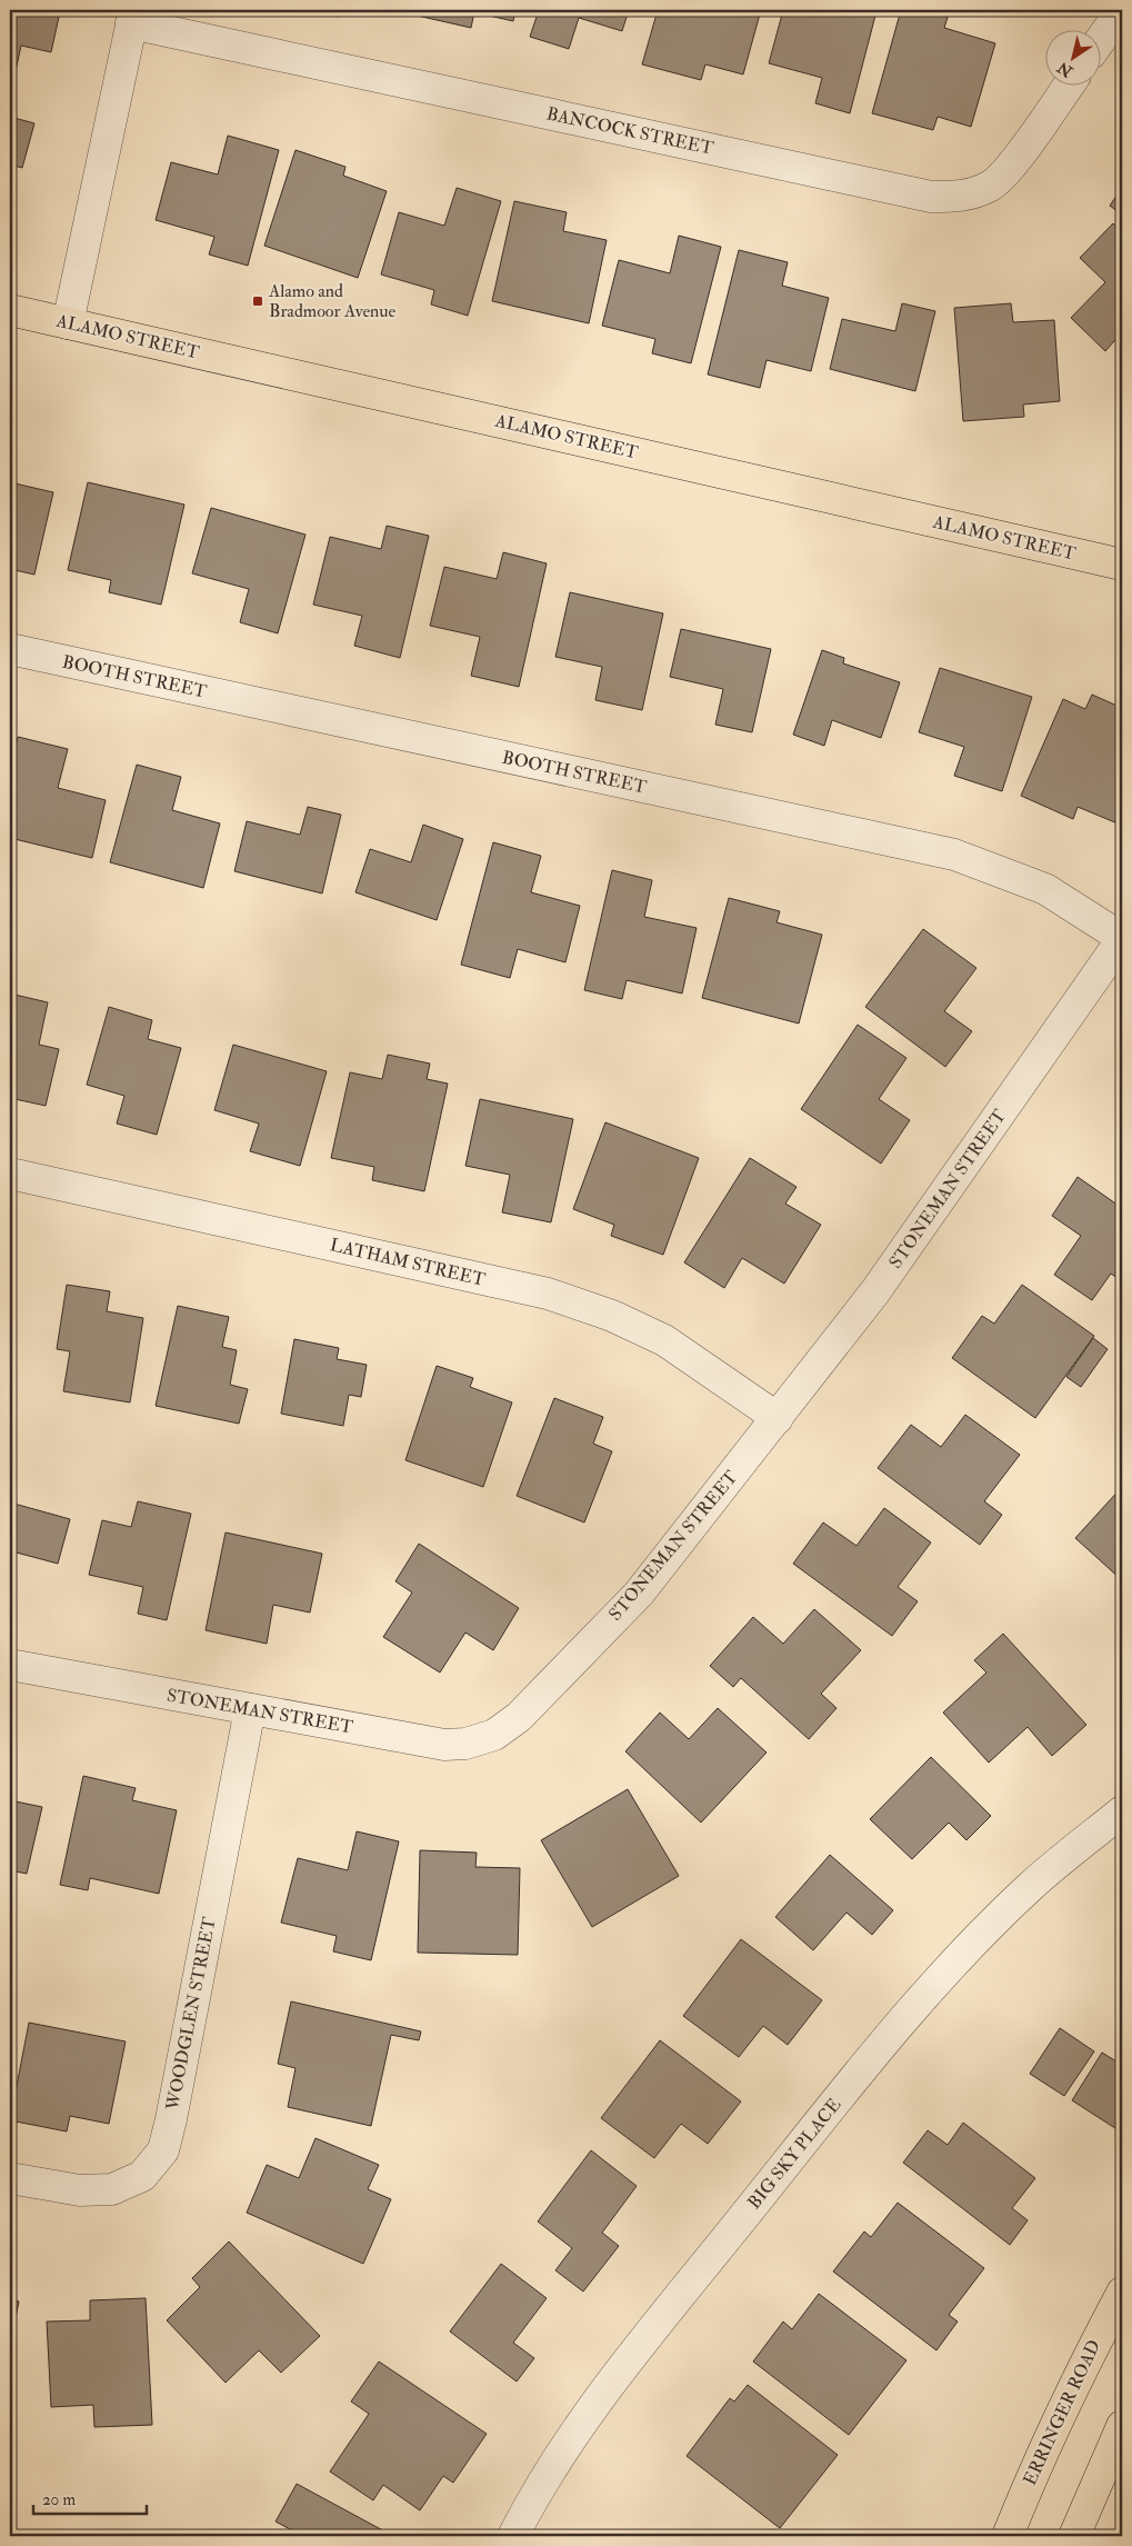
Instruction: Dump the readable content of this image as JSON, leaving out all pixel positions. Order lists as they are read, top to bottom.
{
  "streets": {
    "main road": ["ALAMO STREET", "ERRINGER ROAD"],
    "street": [
      "BANCOCK STREET",
      "BOOTH STREET",
      "STONEMAN STREET",
      "LATHAM STREET",
      "WOODGLEN STREET",
      "BIG SKY PLACE"
    ]
  },
  "crossings": [
    ["BOOTH STREET", "STONEMAN STREET"],
    ["STONEMAN STREET", "LATHAM STREET"],
    ["STONEMAN STREET", "WOODGLEN STREET"]
  ],
  "places": {
    "transit": ["Alamo and Bradmoor Avenue"]
  },
  "scale_bar": "20 m",
  "north": "bottom left"
}
